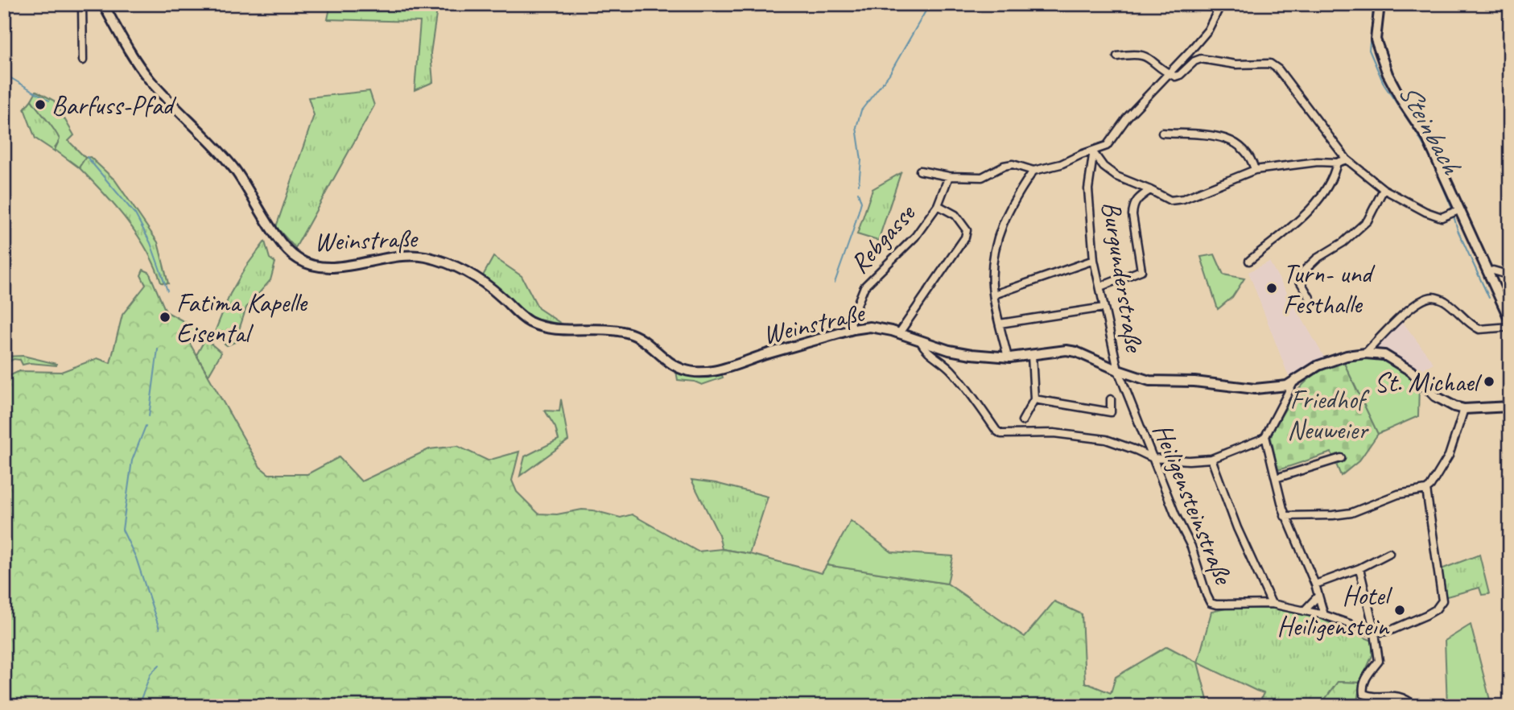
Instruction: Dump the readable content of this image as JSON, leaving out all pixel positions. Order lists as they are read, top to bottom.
{
  "streets": {
    "main road": ["Weinstraße"],
    "street": ["Rebgasse", "Burgunderstraße", "Heiligensteinstraße"]
  },
  "crossings": [
    ["Rebgasse", "Weinstraße"],
    ["Weinstraße", "Burgunderstraße"],
    ["Weinstraße", "Heiligensteinstraße"],
    ["Burgunderstraße", "Heiligensteinstraße"]
  ],
  "water": ["Steinbach"],
  "parks": ["Friedhof Neuweier"],
  "places": [
    "Barfuss-Pfad",
    "Turn- und Festhalle",
    "Fatima Kapelle Eisental",
    "St. Michael",
    "Hotel Heiligenstein"
  ]
}
